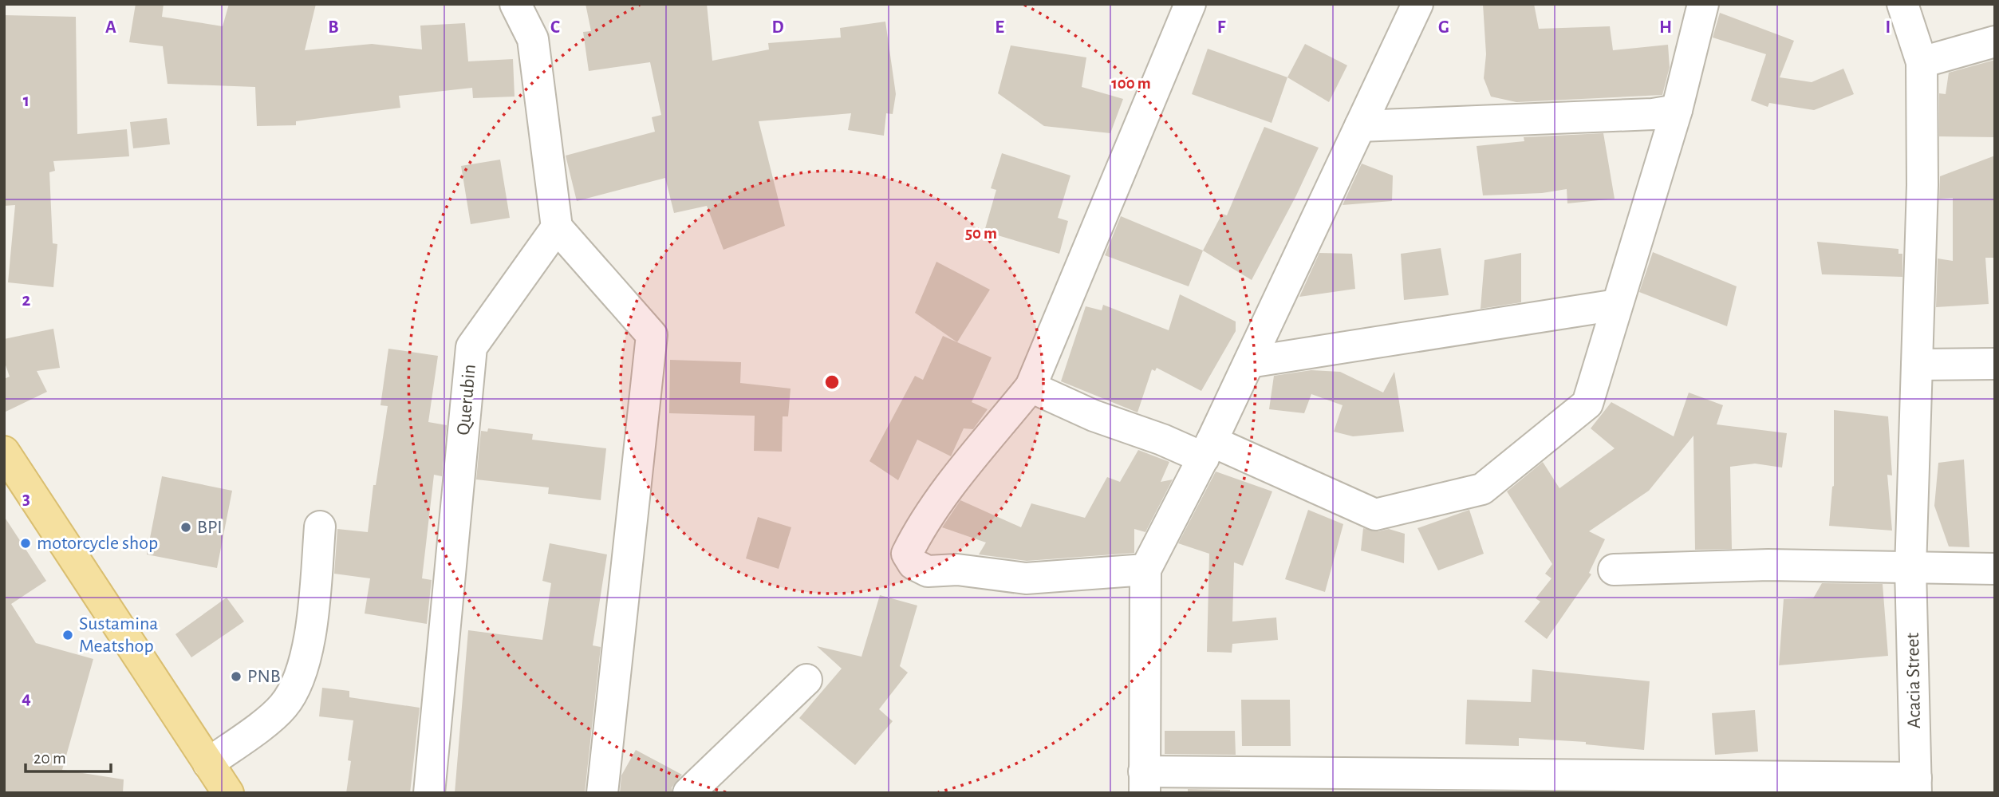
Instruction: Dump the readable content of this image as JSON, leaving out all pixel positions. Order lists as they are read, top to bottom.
{
  "streets": {
    "street": ["Querubin", "Acacia Street"]
  },
  "places": [
    "BPI",
    "motorcycle shop",
    "Sustamina Meatshop",
    "PNB"
  ],
  "scale_bar": "20 m",
  "grid": {
    "columns": [
      "A",
      "B",
      "C",
      "D",
      "E",
      "F",
      "G",
      "H",
      "I"
    ],
    "rows": [
      "1",
      "2",
      "3",
      "4"
    ]
  },
  "rings": ["100 m", "50 m"]
}
